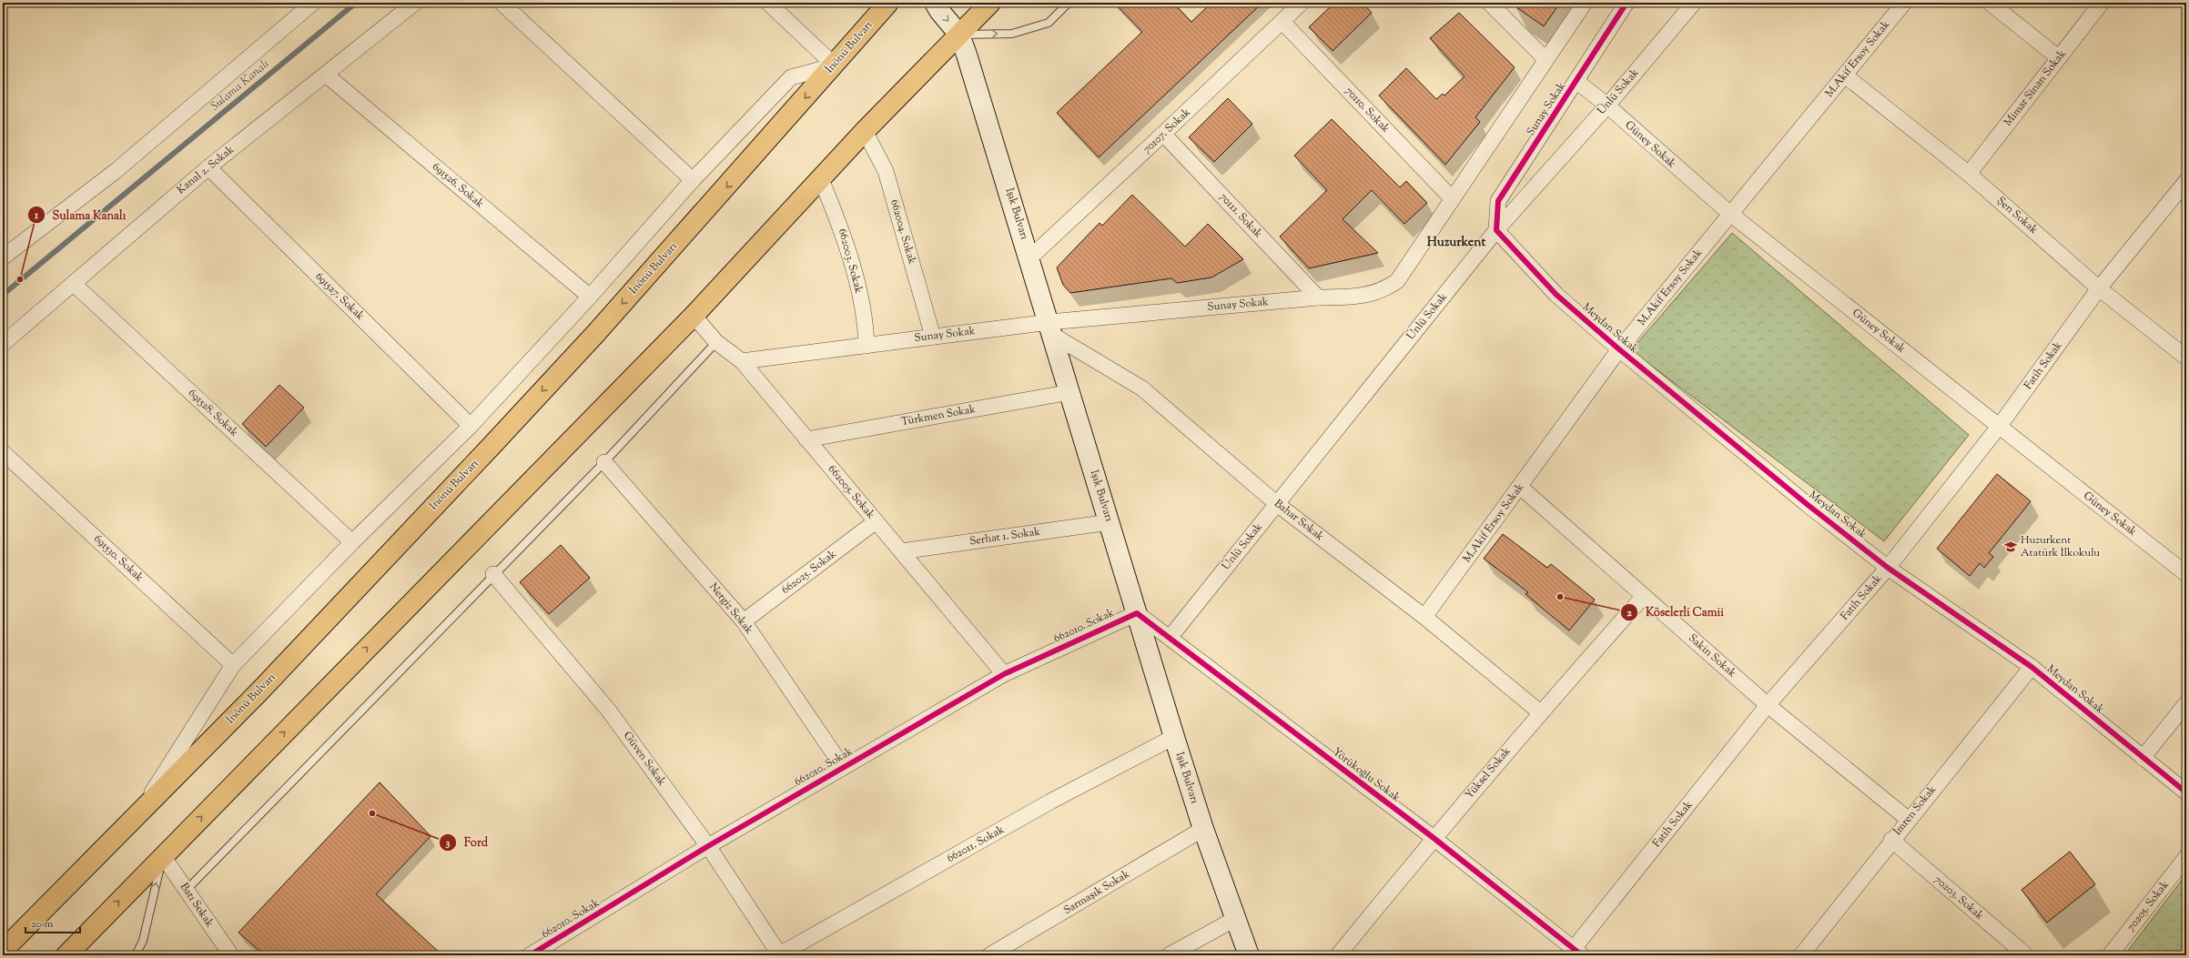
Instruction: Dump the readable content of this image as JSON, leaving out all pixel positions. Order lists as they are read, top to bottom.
{
  "streets": {
    "highway": ["İnönü Bulvarı"],
    "main road": ["Işık Bulvarı"],
    "street": [
      "M.Akif Ersoy Sokak",
      "Mimar Sinan Sokak",
      "Ünlü Sokak",
      "Sunay Sokak",
      "70110. Sokak",
      "70107. Sokak",
      "Güney Sokak",
      "Kanal 2. Sokak",
      "691526. Sokak",
      "70111. Sokak",
      "Şen Sokak",
      "662004. Sokak",
      "662003. Sokak",
      "691527. Sokak",
      "Meydan Sokak",
      "Fatih Sokak",
      "691528. Sokak",
      "Türkmen Sokak",
      "662005. Sokak",
      "Bahar Sokak",
      "Serhat 1. Sokak",
      "691530. Sokak",
      "662025. Sokak",
      "Nergiz Sokak",
      "662010. Sokak",
      "Sakin Sokak",
      "Güven Sokak",
      "Yüksel Sokak",
      "Yörükoğlu Sokak",
      "İmren Sokak",
      "662011. Sokak",
      "Sarmaşık Sokak",
      "70203. Sokak",
      "Batı Sokak",
      "70205. Sokak"
    ]
  },
  "crossings": [
    ["M.Akif Ersoy Sokak", "Güney Sokak"],
    ["M.Akif Ersoy Sokak", "Şen Sokak"],
    ["M.Akif Ersoy Sokak", "Meydan Sokak"],
    ["M.Akif Ersoy Sokak", "Bahar Sokak"],
    ["M.Akif Ersoy Sokak", "Sakin Sokak"],
    ["Mimar Sinan Sokak", "Şen Sokak"],
    ["Ünlü Sokak", "Sunay Sokak"],
    ["Ünlü Sokak", "Güney Sokak"],
    ["Ünlü Sokak", "Meydan Sokak"],
    ["Ünlü Sokak", "Bahar Sokak"],
    ["Ünlü Sokak", "Yörükoğlu Sokak"],
    ["Sunay Sokak", "70110. Sokak"],
    ["Sunay Sokak", "Güney Sokak"],
    ["Sunay Sokak", "Işık Bulvarı"],
    ["Sunay Sokak", "70111. Sokak"],
    ["Sunay Sokak", "662004. Sokak"],
    ["Sunay Sokak", "662003. Sokak"],
    ["Sunay Sokak", "Meydan Sokak"],
    ["Sunay Sokak", "662005. Sokak"],
    ["Sunay Sokak", "Bahar Sokak"],
    ["70110. Sokak", "70107. Sokak"],
    ["70107. Sokak", "Işık Bulvarı"],
    ["70107. Sokak", "70111. Sokak"],
    ["Güney Sokak", "Fatih Sokak"],
    ["Kanal 2. Sokak", "691526. Sokak"],
    ["Kanal 2. Sokak", "691527. Sokak"],
    ["Kanal 2. Sokak", "691528. Sokak"],
    ["Işık Bulvarı", "Türkmen Sokak"],
    ["Işık Bulvarı", "Bahar Sokak"],
    ["Işık Bulvarı", "Serhat 1. Sokak"],
    ["Işık Bulvarı", "662010. Sokak"],
    ["Işık Bulvarı", "Yörükoğlu Sokak"],
    ["Işık Bulvarı", "662011. Sokak"],
    ["Işık Bulvarı", "Sarmaşık Sokak"],
    ["Şen Sokak", "Fatih Sokak"],
    ["Meydan Sokak", "Fatih Sokak"],
    ["Meydan Sokak", "İmren Sokak"],
    ["Fatih Sokak", "Sakin Sokak"],
    ["Fatih Sokak", "Yörükoğlu Sokak"],
    ["Türkmen Sokak", "662005. Sokak"],
    ["662005. Sokak", "Serhat 1. Sokak"],
    ["662005. Sokak", "662025. Sokak"],
    ["662005. Sokak", "662010. Sokak"],
    ["Bahar Sokak", "Yüksel Sokak"],
    ["662025. Sokak", "Nergiz Sokak"],
    ["Nergiz Sokak", "662010. Sokak"],
    ["662010. Sokak", "Güven Sokak"],
    ["662010. Sokak", "Yörükoğlu Sokak"],
    ["Sakin Sokak", "Yüksel Sokak"],
    ["Sakin Sokak", "İmren Sokak"],
    ["Güven Sokak", "662011. Sokak"],
    ["Yüksel Sokak", "Yörükoğlu Sokak"],
    ["İmren Sokak", "70203. Sokak"]
  ],
  "districts": ["Huzurkent"],
  "water": ["Sulama Kanalı"],
  "places": {
    "other": ["Sulama Kanalı", "Köselerli Camii", "Ford"],
    "school or university": ["Huzurkent Atatürk İlkokulu"]
  },
  "scale_bar": "20 m"
}
